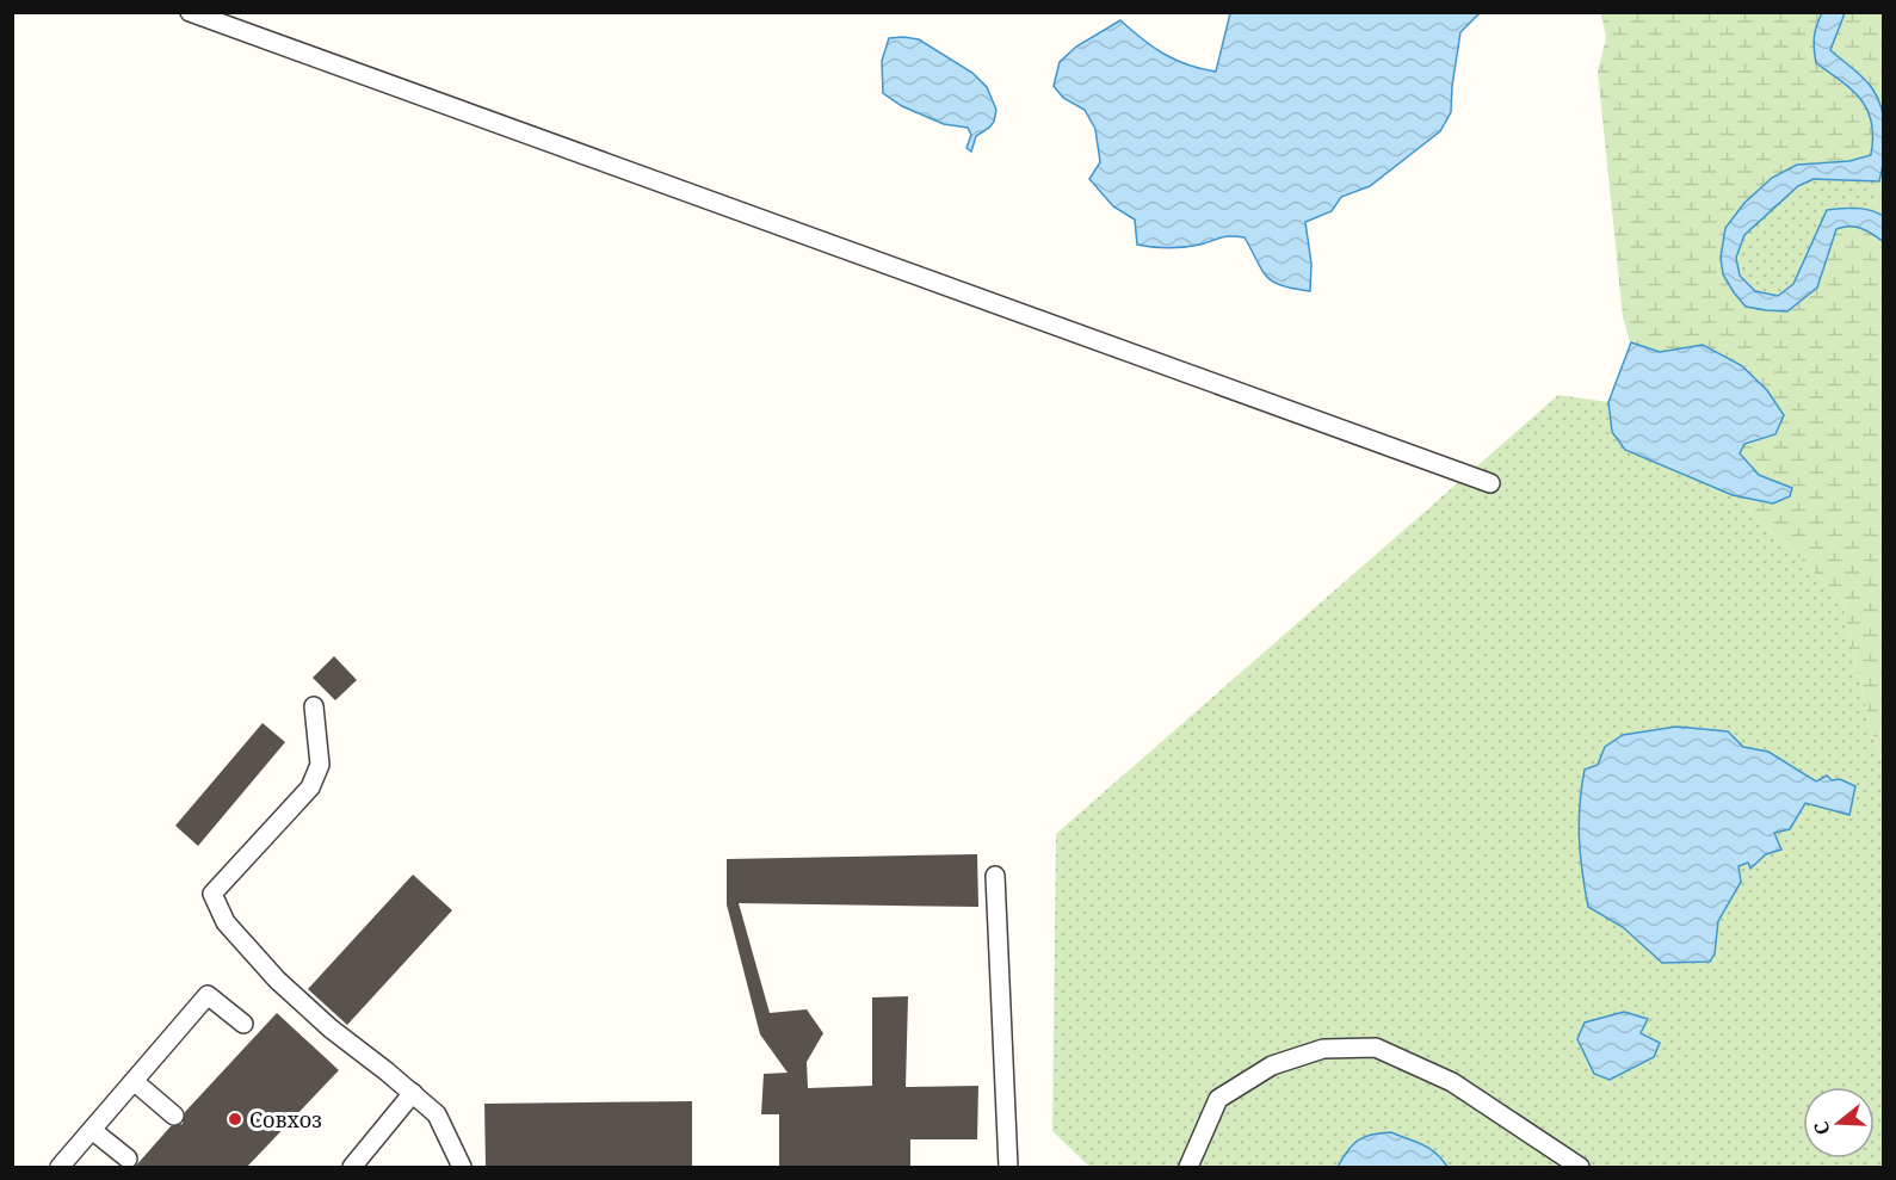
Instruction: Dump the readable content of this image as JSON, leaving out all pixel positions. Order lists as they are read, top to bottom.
{
  "places": ["Совхоз"],
  "north": "left"
}
